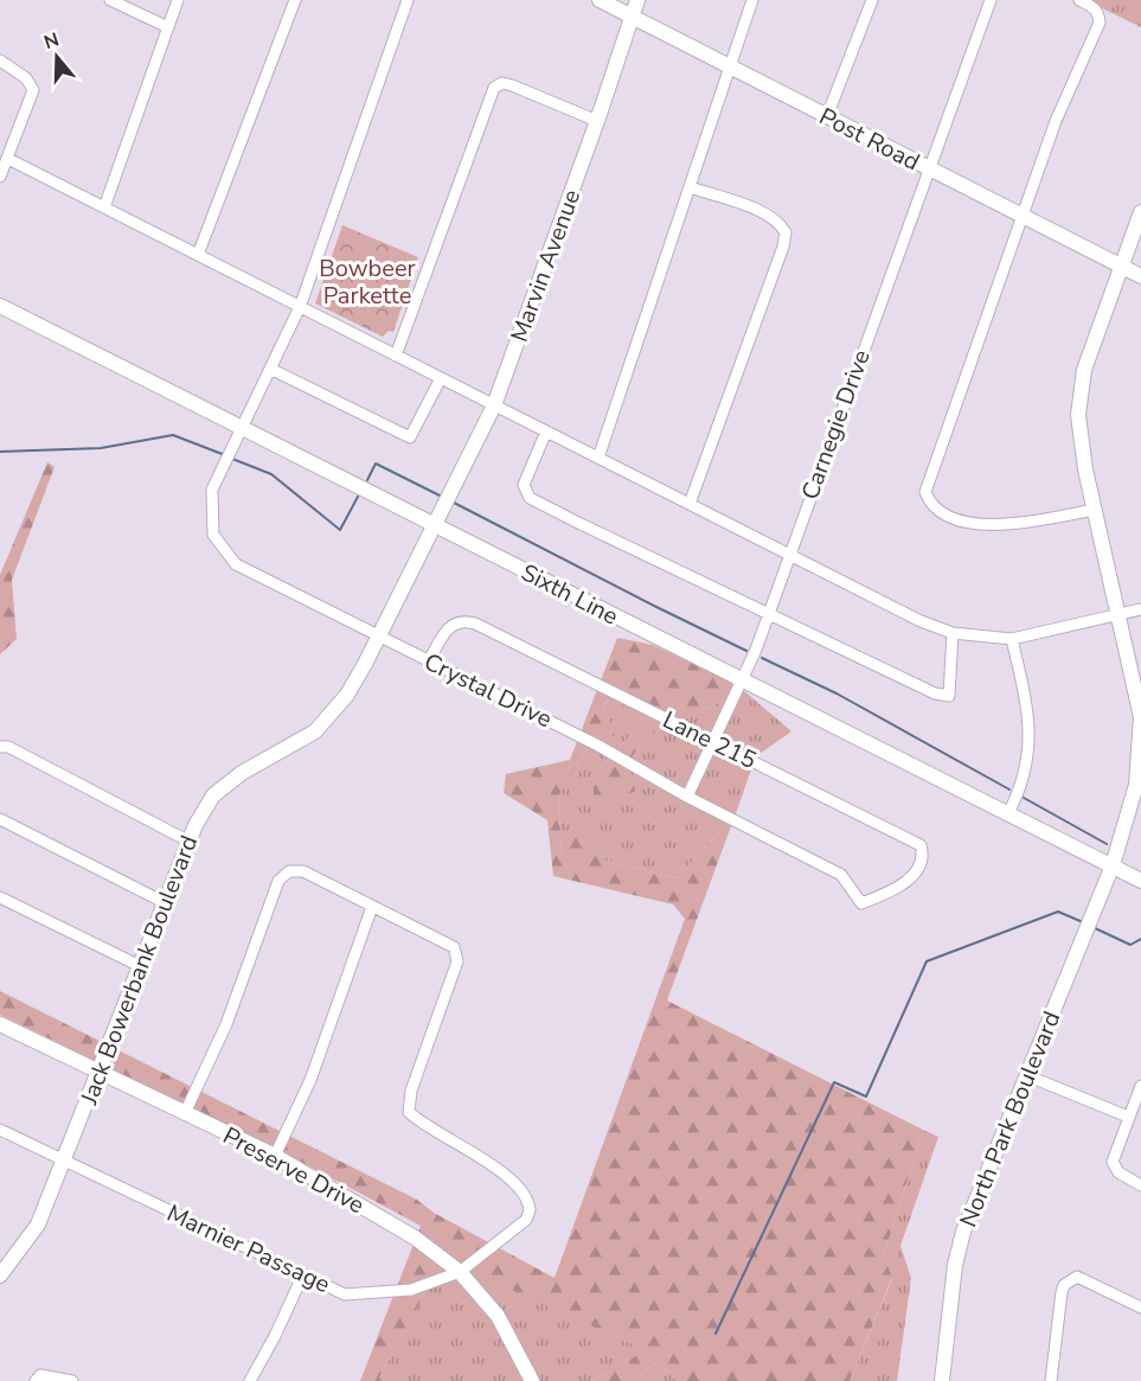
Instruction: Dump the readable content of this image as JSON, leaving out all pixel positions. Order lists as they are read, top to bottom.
{
  "streets": {
    "street": [
      "Post Road",
      "Marvin Avenue",
      "Carnegie Drive",
      "Sixth Line",
      "Crystal Drive",
      "Lane 215",
      "Jack Bowerbank Boulevard",
      "North Park Boulevard",
      "Preserve Drive",
      "Marnier Passage"
    ]
  },
  "crossings": [
    ["Post Road", "Marvin Avenue"],
    ["Post Road", "Carnegie Drive"],
    ["Post Road", "North Park Boulevard"],
    ["Marvin Avenue", "Sixth Line"],
    ["Marvin Avenue", "Jack Bowerbank Boulevard"],
    ["Carnegie Drive", "Sixth Line"],
    ["Carnegie Drive", "Crystal Drive"],
    ["Carnegie Drive", "Lane 215"],
    ["Sixth Line", "Crystal Drive"],
    ["Sixth Line", "Jack Bowerbank Boulevard"],
    ["Sixth Line", "North Park Boulevard"],
    ["Crystal Drive", "Lane 215"],
    ["Crystal Drive", "Jack Bowerbank Boulevard"],
    ["Jack Bowerbank Boulevard", "Preserve Drive"],
    ["Jack Bowerbank Boulevard", "Marnier Passage"],
    ["Preserve Drive", "Marnier Passage"]
  ],
  "parks": ["Bowbeer Parkette"],
  "north": "top"
}
